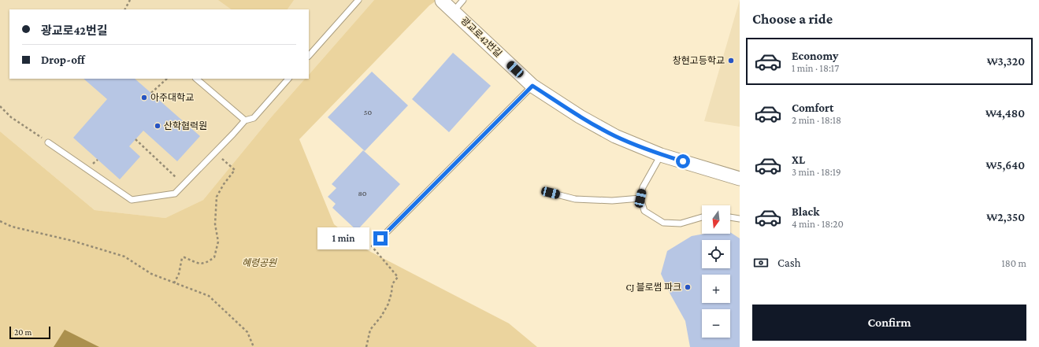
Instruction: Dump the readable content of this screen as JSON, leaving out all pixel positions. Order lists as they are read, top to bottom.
{
  "streets": {
    "street": ["광교로42번길"]
  },
  "parks": ["혜령공원"],
  "places": [
    "창현고등학교",
    "아주대학교",
    "산학협력원",
    "CJ 블로썸 파크"
  ],
  "house_numbers": ["50", "80"],
  "scale_bar": "20 m",
  "north": "bottom",
  "page": {
    "heading": "Choose a ride",
    "banner": ["광교로42번길", "Drop-off"],
    "list": [
      {
        "name": "Economy",
        "note": "1 min · 18:17",
        "value": "₩3,320"
      },
      {
        "name": "Comfort",
        "note": "2 min · 18:18",
        "value": "₩4,480"
      },
      {
        "name": "XL",
        "note": "3 min · 18:19",
        "value": "₩5,640"
      },
      {
        "name": "Black",
        "note": "4 min · 18:20",
        "value": "₩2,350"
      }
    ],
    "map_buttons": ["+", "−"],
    "bubble": "1 min",
    "pay": ["Cash", "180 m"],
    "buttons": "Confirm",
    "scale": "20 m"
  }
}
